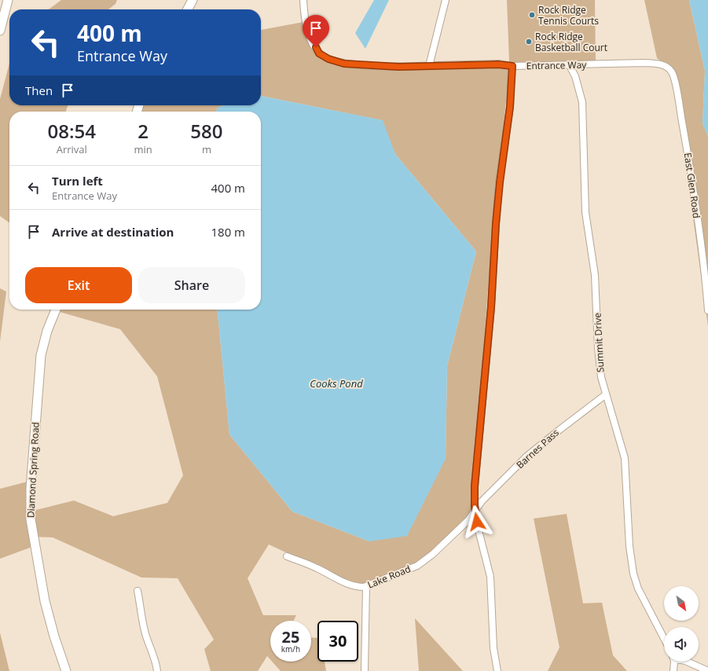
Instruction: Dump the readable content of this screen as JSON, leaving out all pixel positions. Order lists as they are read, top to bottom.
{
  "streets": {
    "street": [
      "Entrance Way",
      "East Glen Road",
      "Summit Drive",
      "Barnes Pass",
      "Diamond Spring Road",
      "Lake Road"
    ]
  },
  "crossings": [
    ["Entrance Way", "East Glen Road"],
    ["Entrance Way", "Summit Drive"],
    ["Summit Drive", "Barnes Pass"],
    ["Barnes Pass", "Lake Road"]
  ],
  "water": ["Cooks Pond"],
  "places": ["Rock Ridge Tennis Courts", "Rock Ridge Basketball Court"],
  "north": "bottom right",
  "page": {
    "turn": ["400 m", "Entrance Way"],
    "then": "Then",
    "eta": [
      "08:54",
      "Arrival",
      "2",
      "min",
      "580",
      "m"
    ],
    "list": [
      {
        "name": "Turn left",
        "note": "Entrance Way",
        "value": "400 m"
      },
      {
        "name": "Arrive at destination",
        "value": "180 m"
      }
    ],
    "buttons": ["Exit", "Share"],
    "speed": "25 km/h",
    "limit": "30"
  }
}
